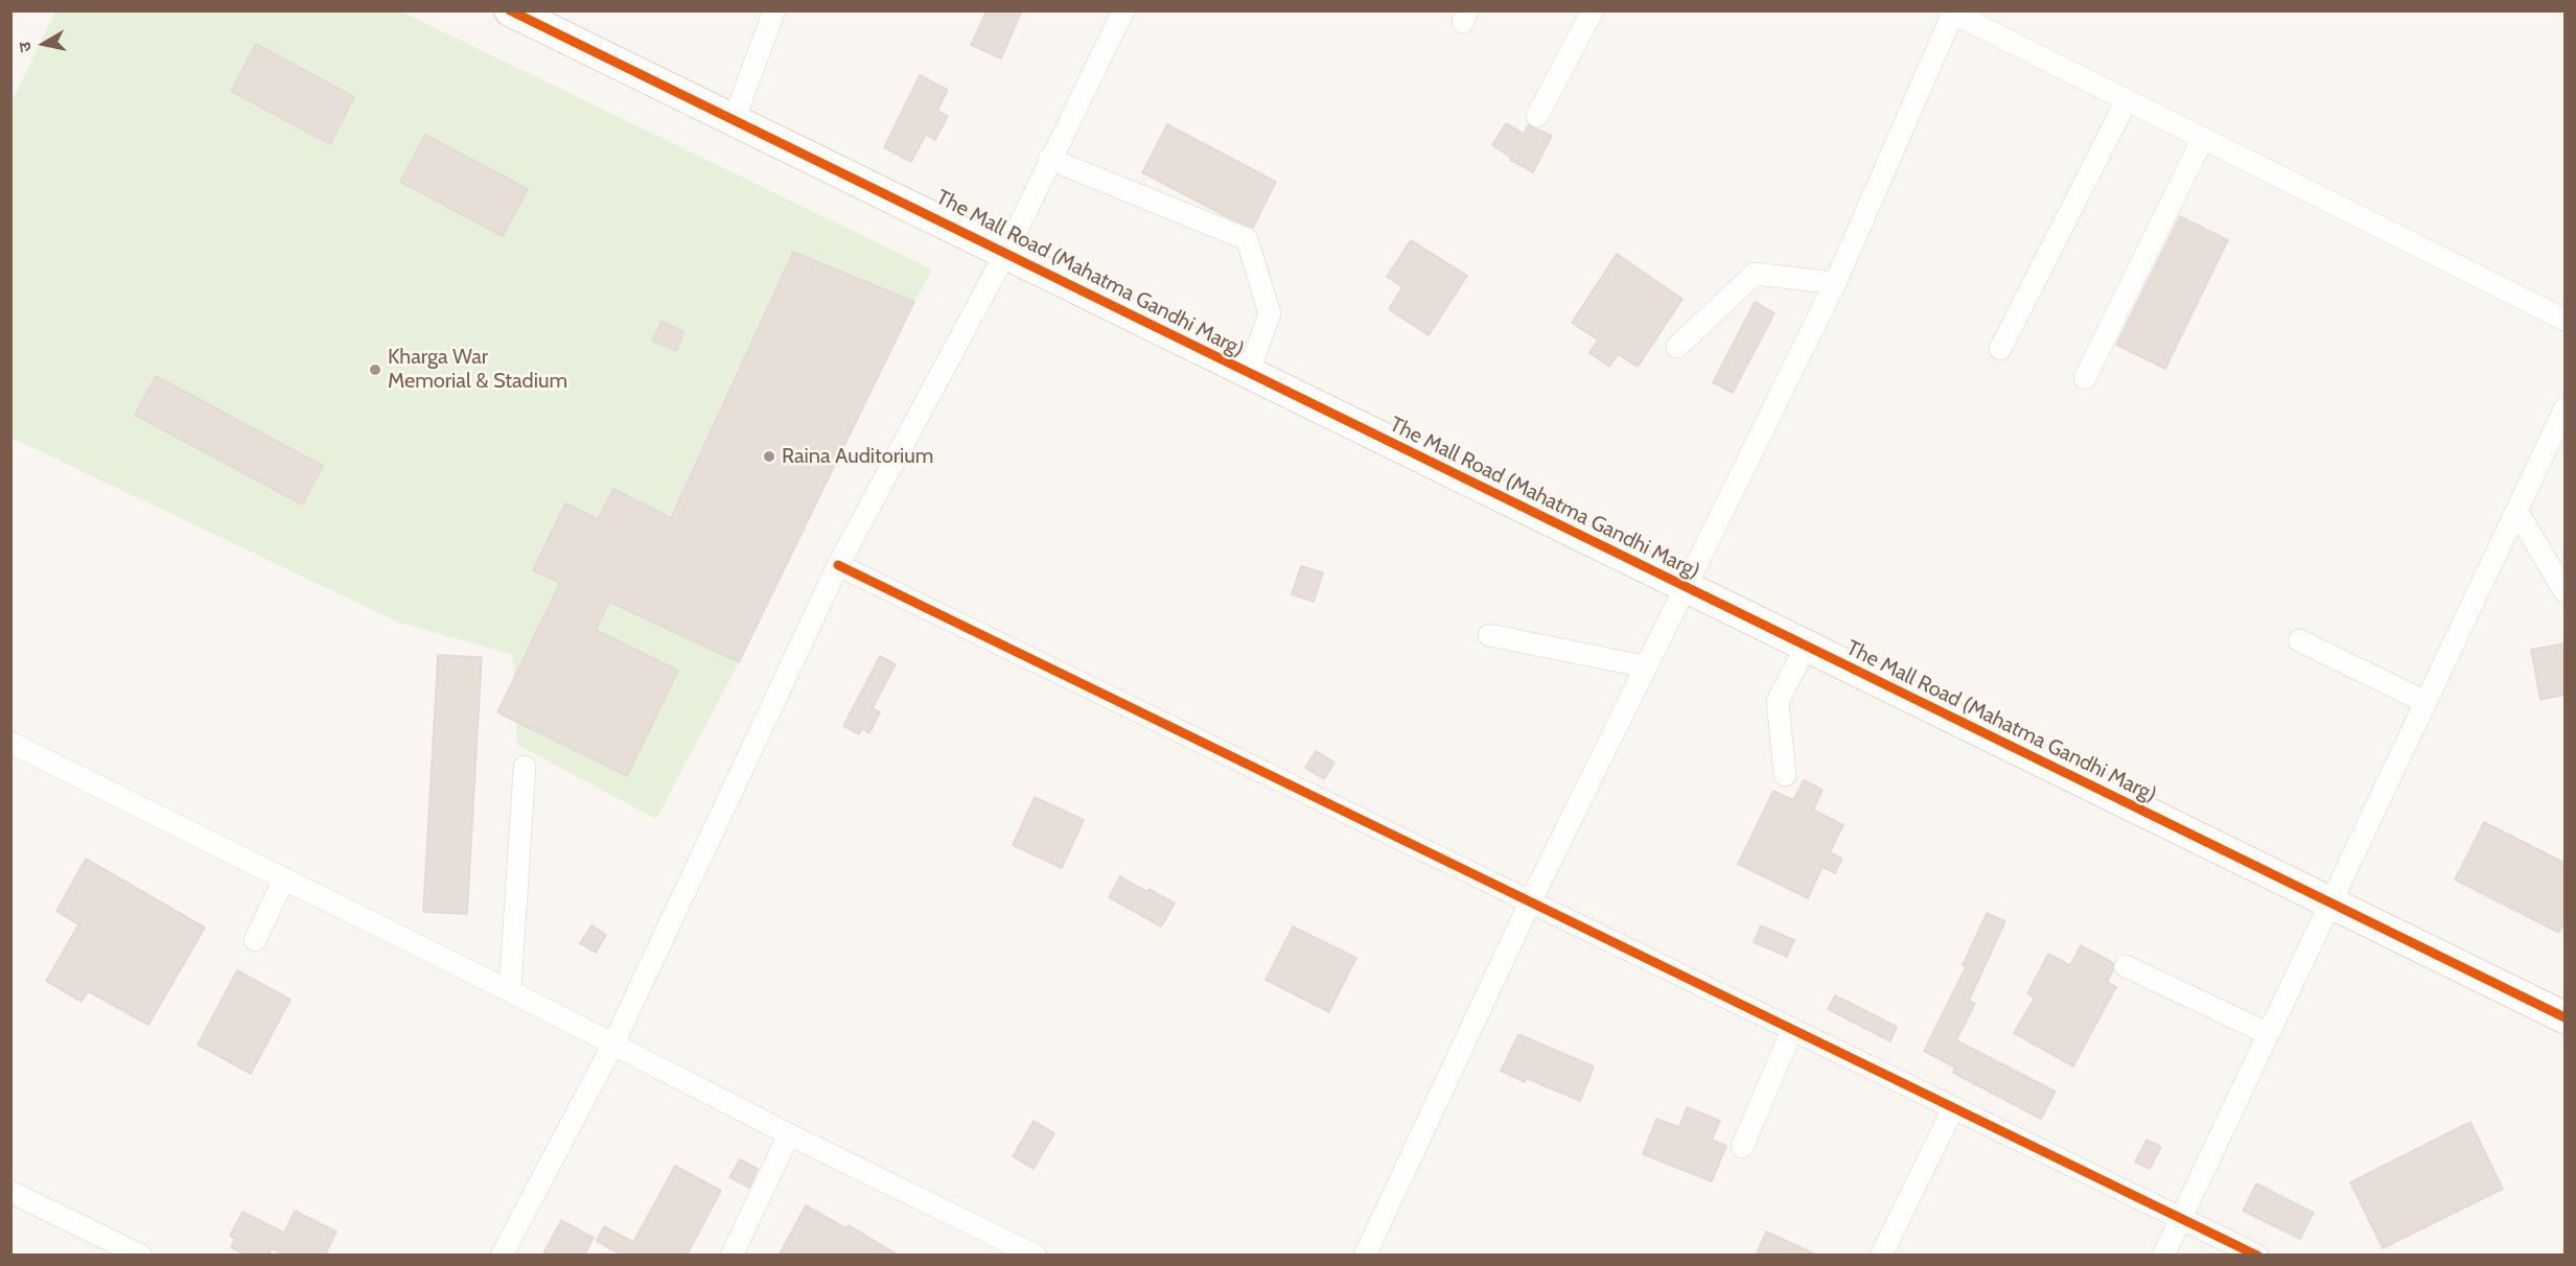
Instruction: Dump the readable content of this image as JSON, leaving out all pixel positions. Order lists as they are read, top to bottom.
{
  "streets": {
    "street": ["The Mall Road (Mahatma Gandhi Marg)"]
  },
  "places": ["Kharga War Memorial & Stadium", "Raina Auditorium"],
  "north": "left"
}
